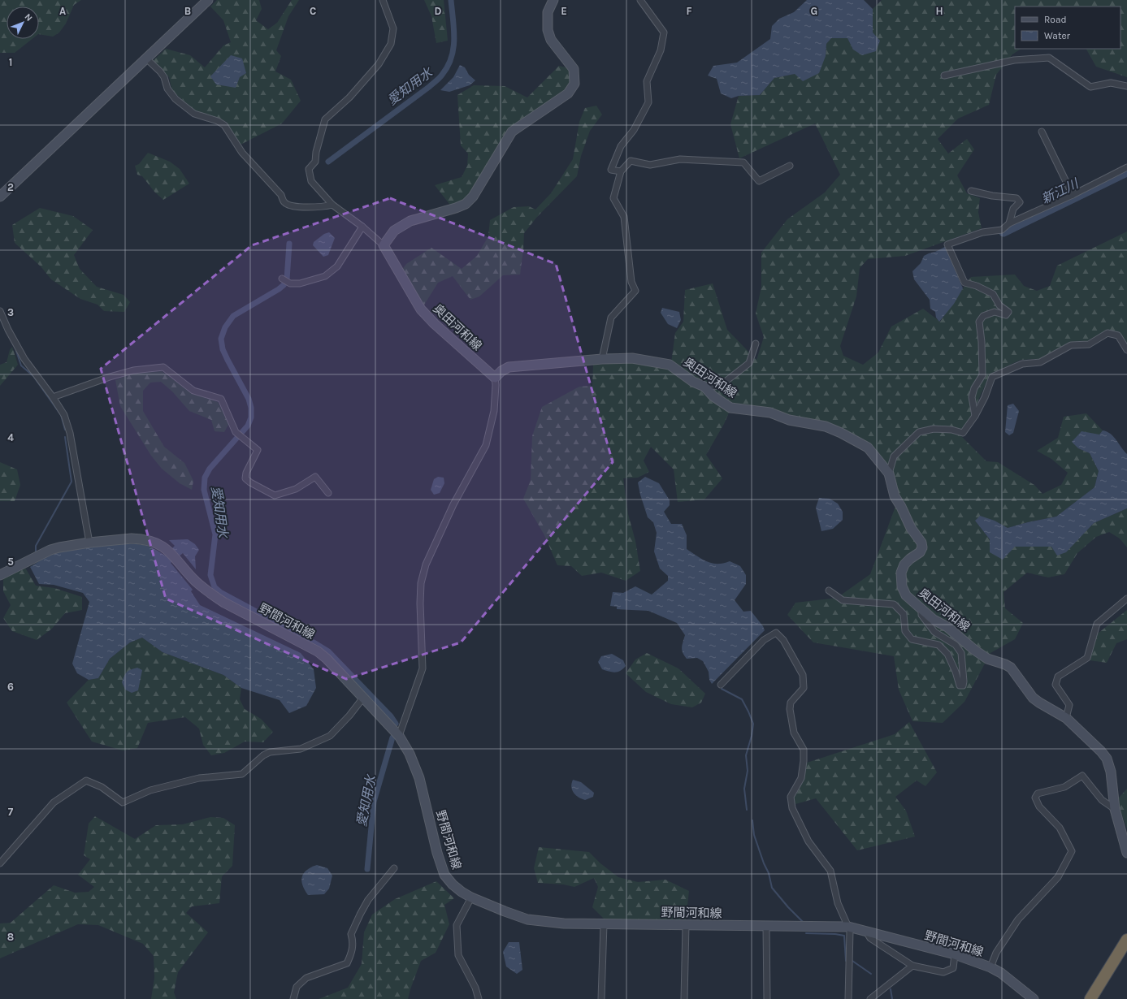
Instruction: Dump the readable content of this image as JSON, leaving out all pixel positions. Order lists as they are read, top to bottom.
{
  "streets": {
    "main road": ["奥田河和線", "野間河和線"]
  },
  "water": ["愛知用水", "新江川"],
  "legend": ["Road", "Water"],
  "north": "top right",
  "grid": {
    "columns": [
      "A",
      "B",
      "C",
      "D",
      "E",
      "F",
      "G",
      "H"
    ],
    "rows": [
      "1",
      "2",
      "3",
      "4",
      "5",
      "6",
      "7",
      "8"
    ]
  }
}
